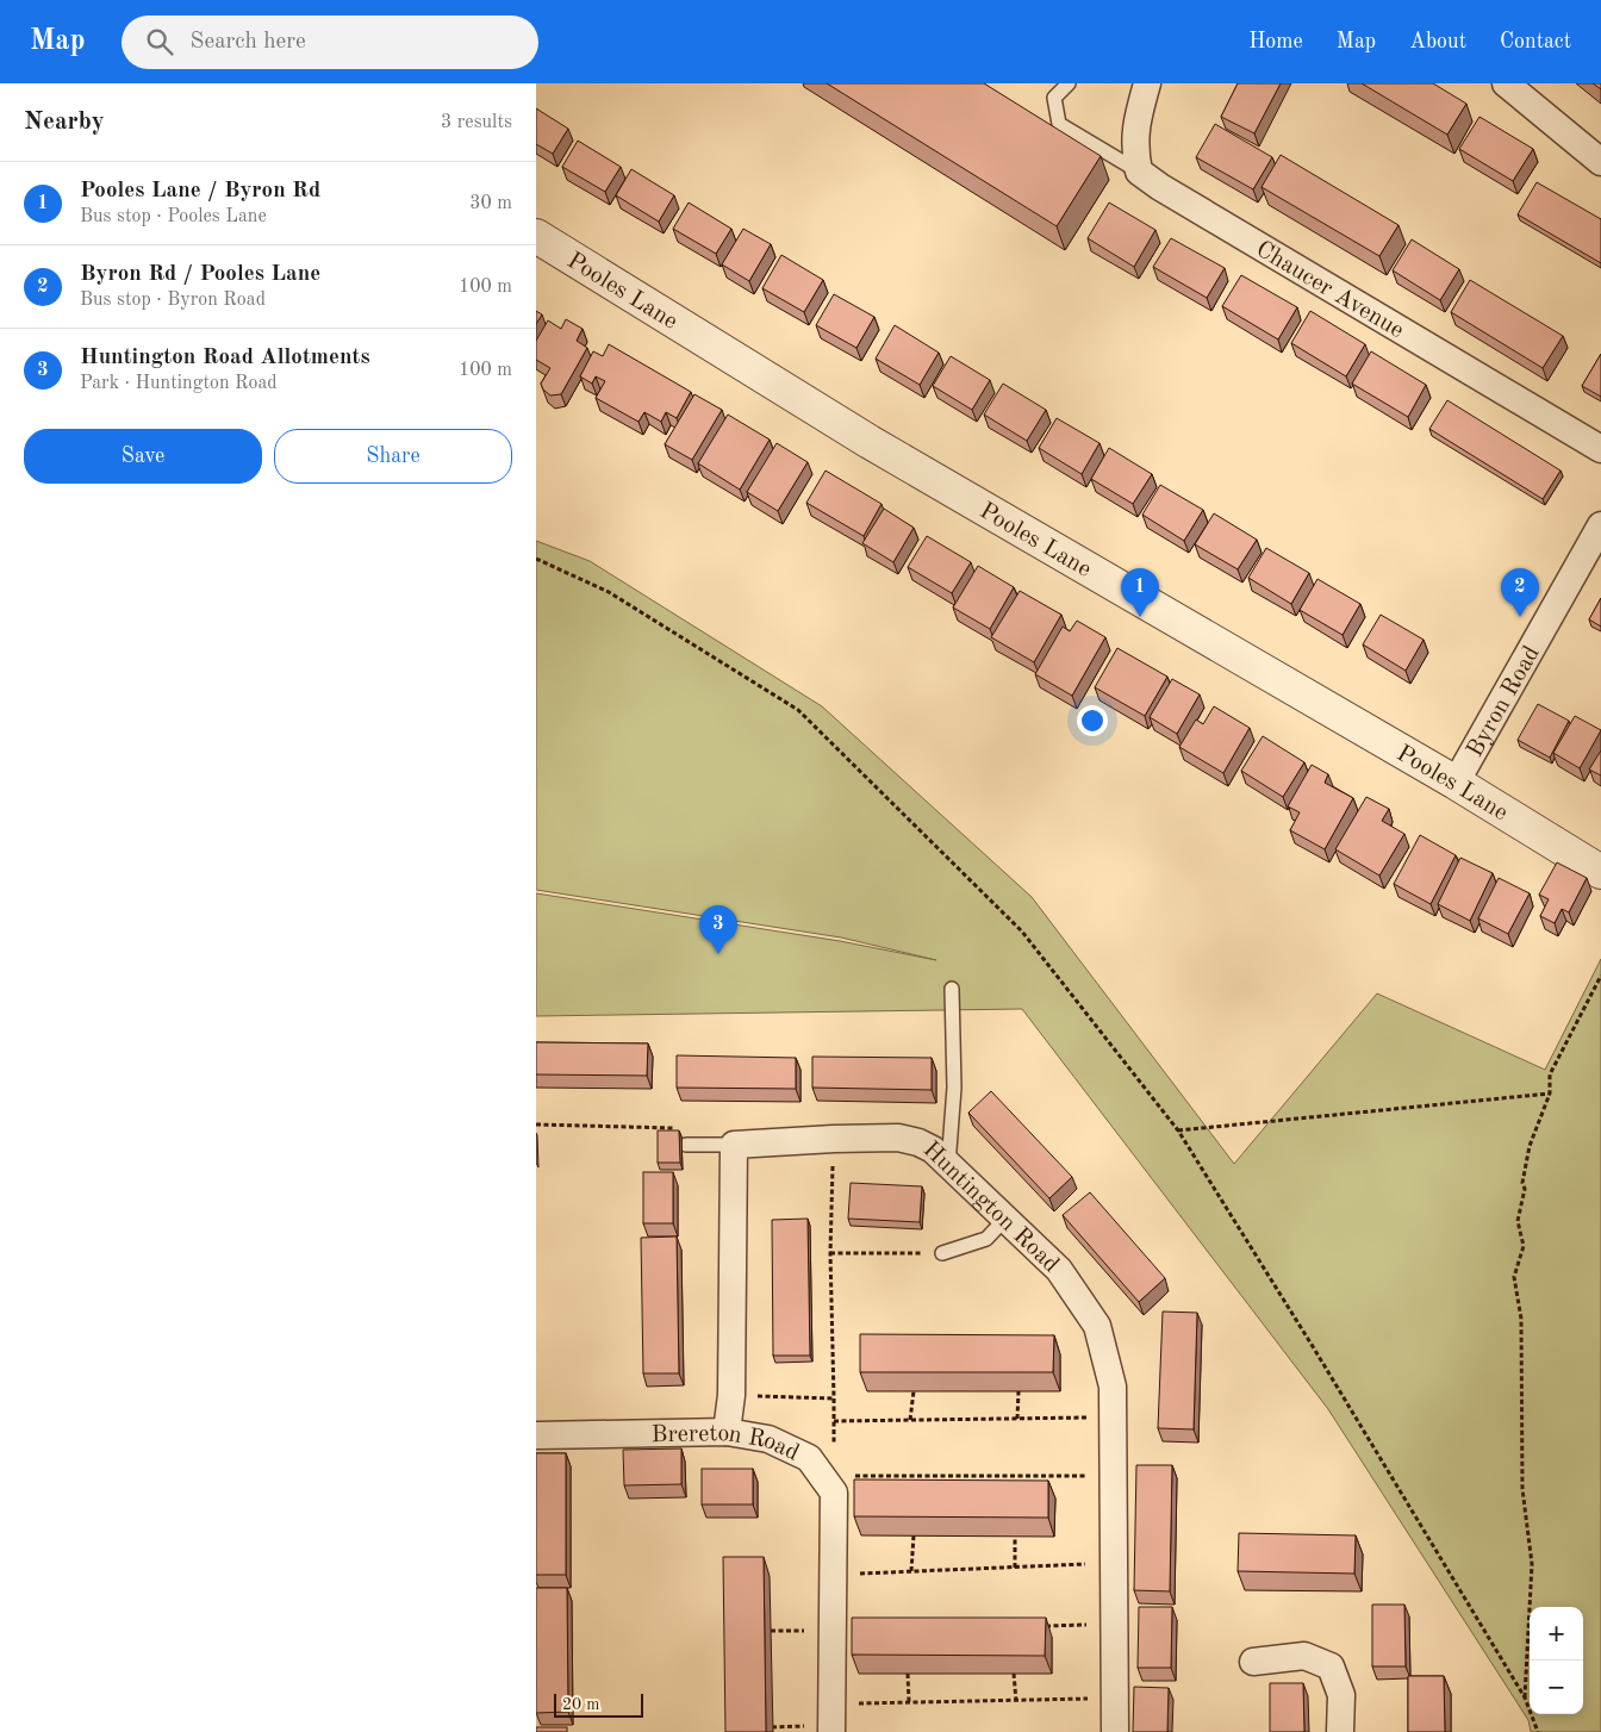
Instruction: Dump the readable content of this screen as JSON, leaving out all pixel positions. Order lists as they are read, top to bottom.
{
  "streets": {
    "street": [
      "Chaucer Avenue",
      "Pooles Lane",
      "Byron Road",
      "Huntington Road",
      "Brereton Road"
    ]
  },
  "crossings": [
    ["Pooles Lane", "Byron Road"]
  ],
  "scale_bar": "20 m",
  "page": {
    "header": "Map",
    "search": "Search here",
    "nav": [
      "Home",
      "Map",
      "About",
      "Contact"
    ],
    "heading": ["Nearby", "3 results"],
    "list": [
      {
        "mark": "1",
        "name": "Pooles Lane / Byron Rd",
        "note": "Bus stop · Pooles Lane",
        "value": "30 m"
      },
      {
        "mark": "2",
        "name": "Byron Rd / Pooles Lane",
        "note": "Bus stop · Byron Road",
        "value": "100 m"
      },
      {
        "mark": "3",
        "name": "Huntington Road Allotments",
        "note": "Park · Huntington Road",
        "value": "100 m"
      }
    ],
    "buttons": ["Save", "Share"],
    "pins": ["1", "2", "3"],
    "map_buttons": ["+", "−"],
    "scale": "20 m"
  }
}
